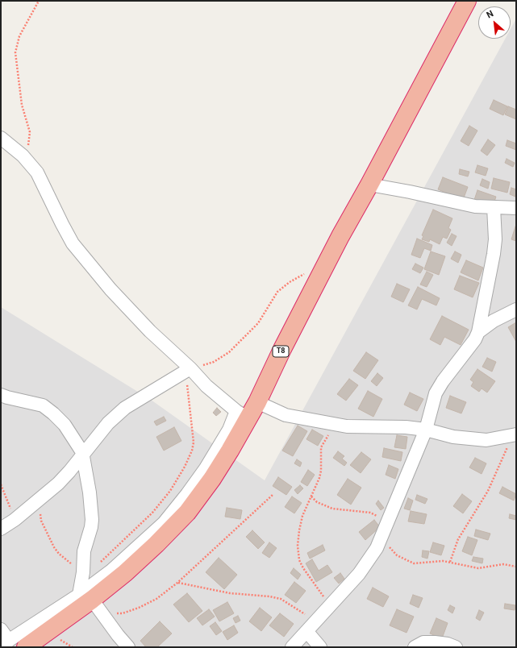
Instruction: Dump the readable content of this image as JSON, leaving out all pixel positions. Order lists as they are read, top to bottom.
{
  "streets": {
    "highway": ["T8"]
  },
  "north": "top left"
}
